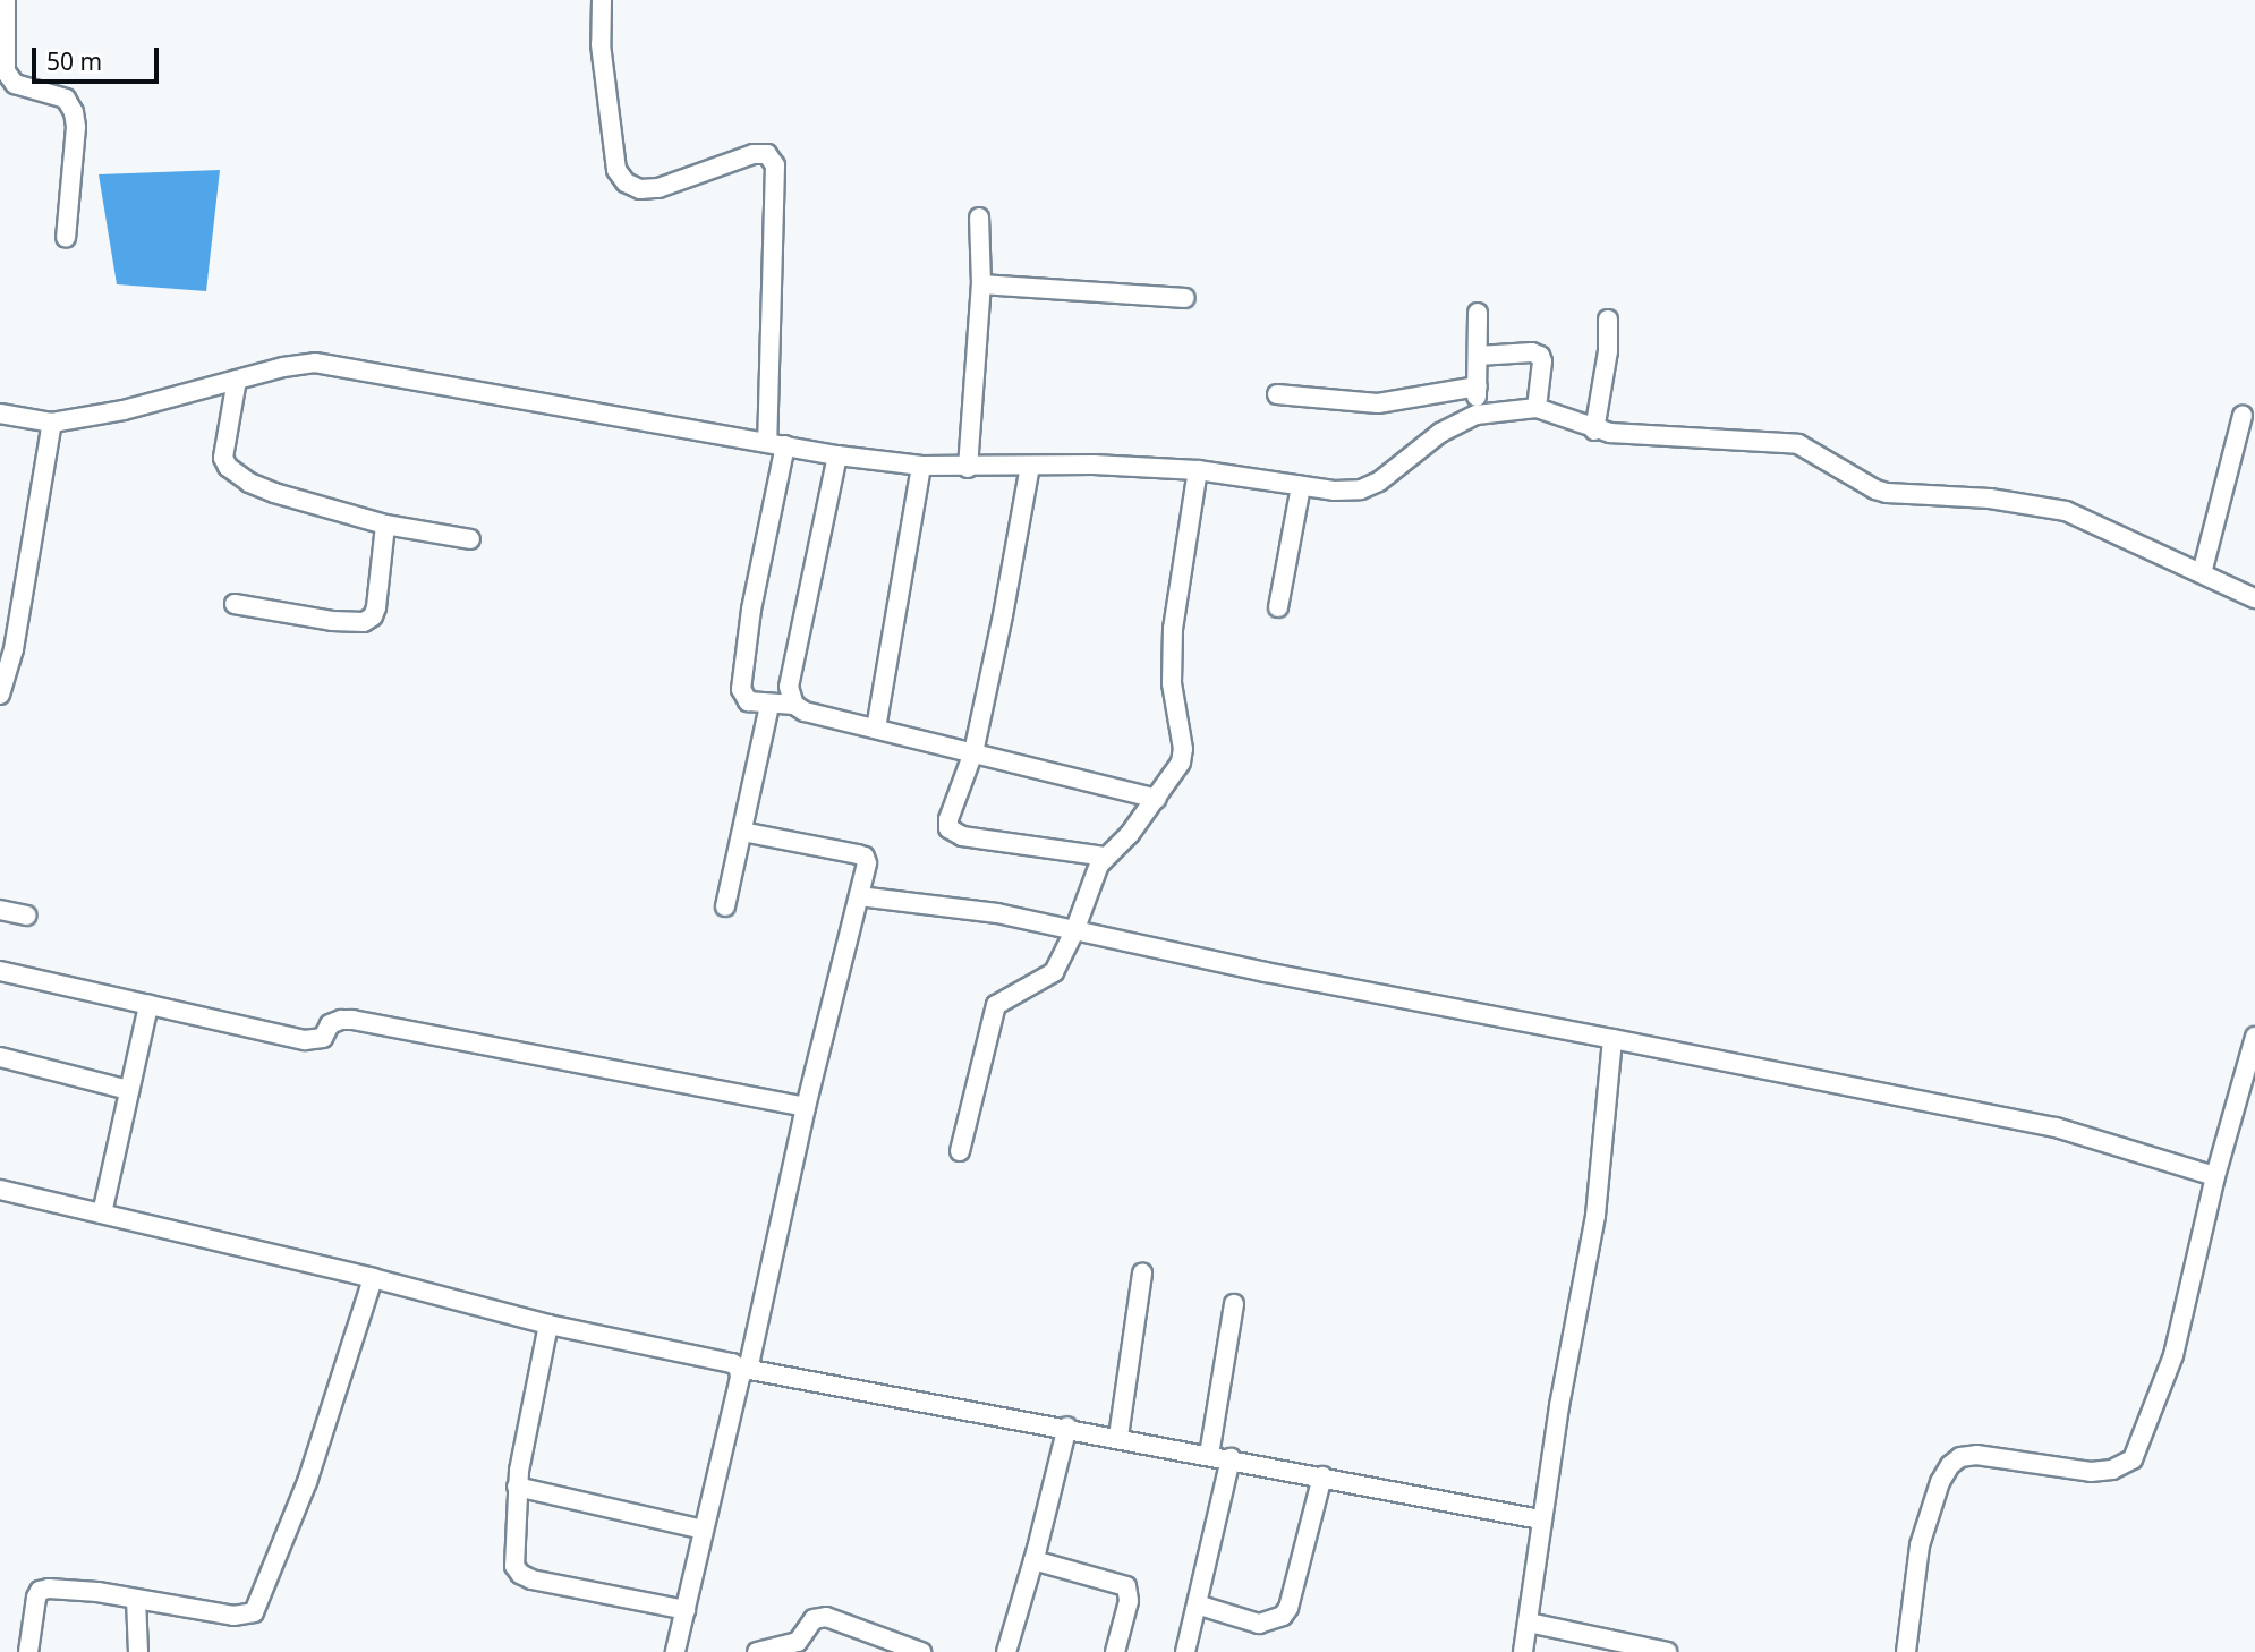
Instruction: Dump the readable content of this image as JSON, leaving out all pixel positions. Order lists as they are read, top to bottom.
{
  "scale_bar": "50 m"
}
